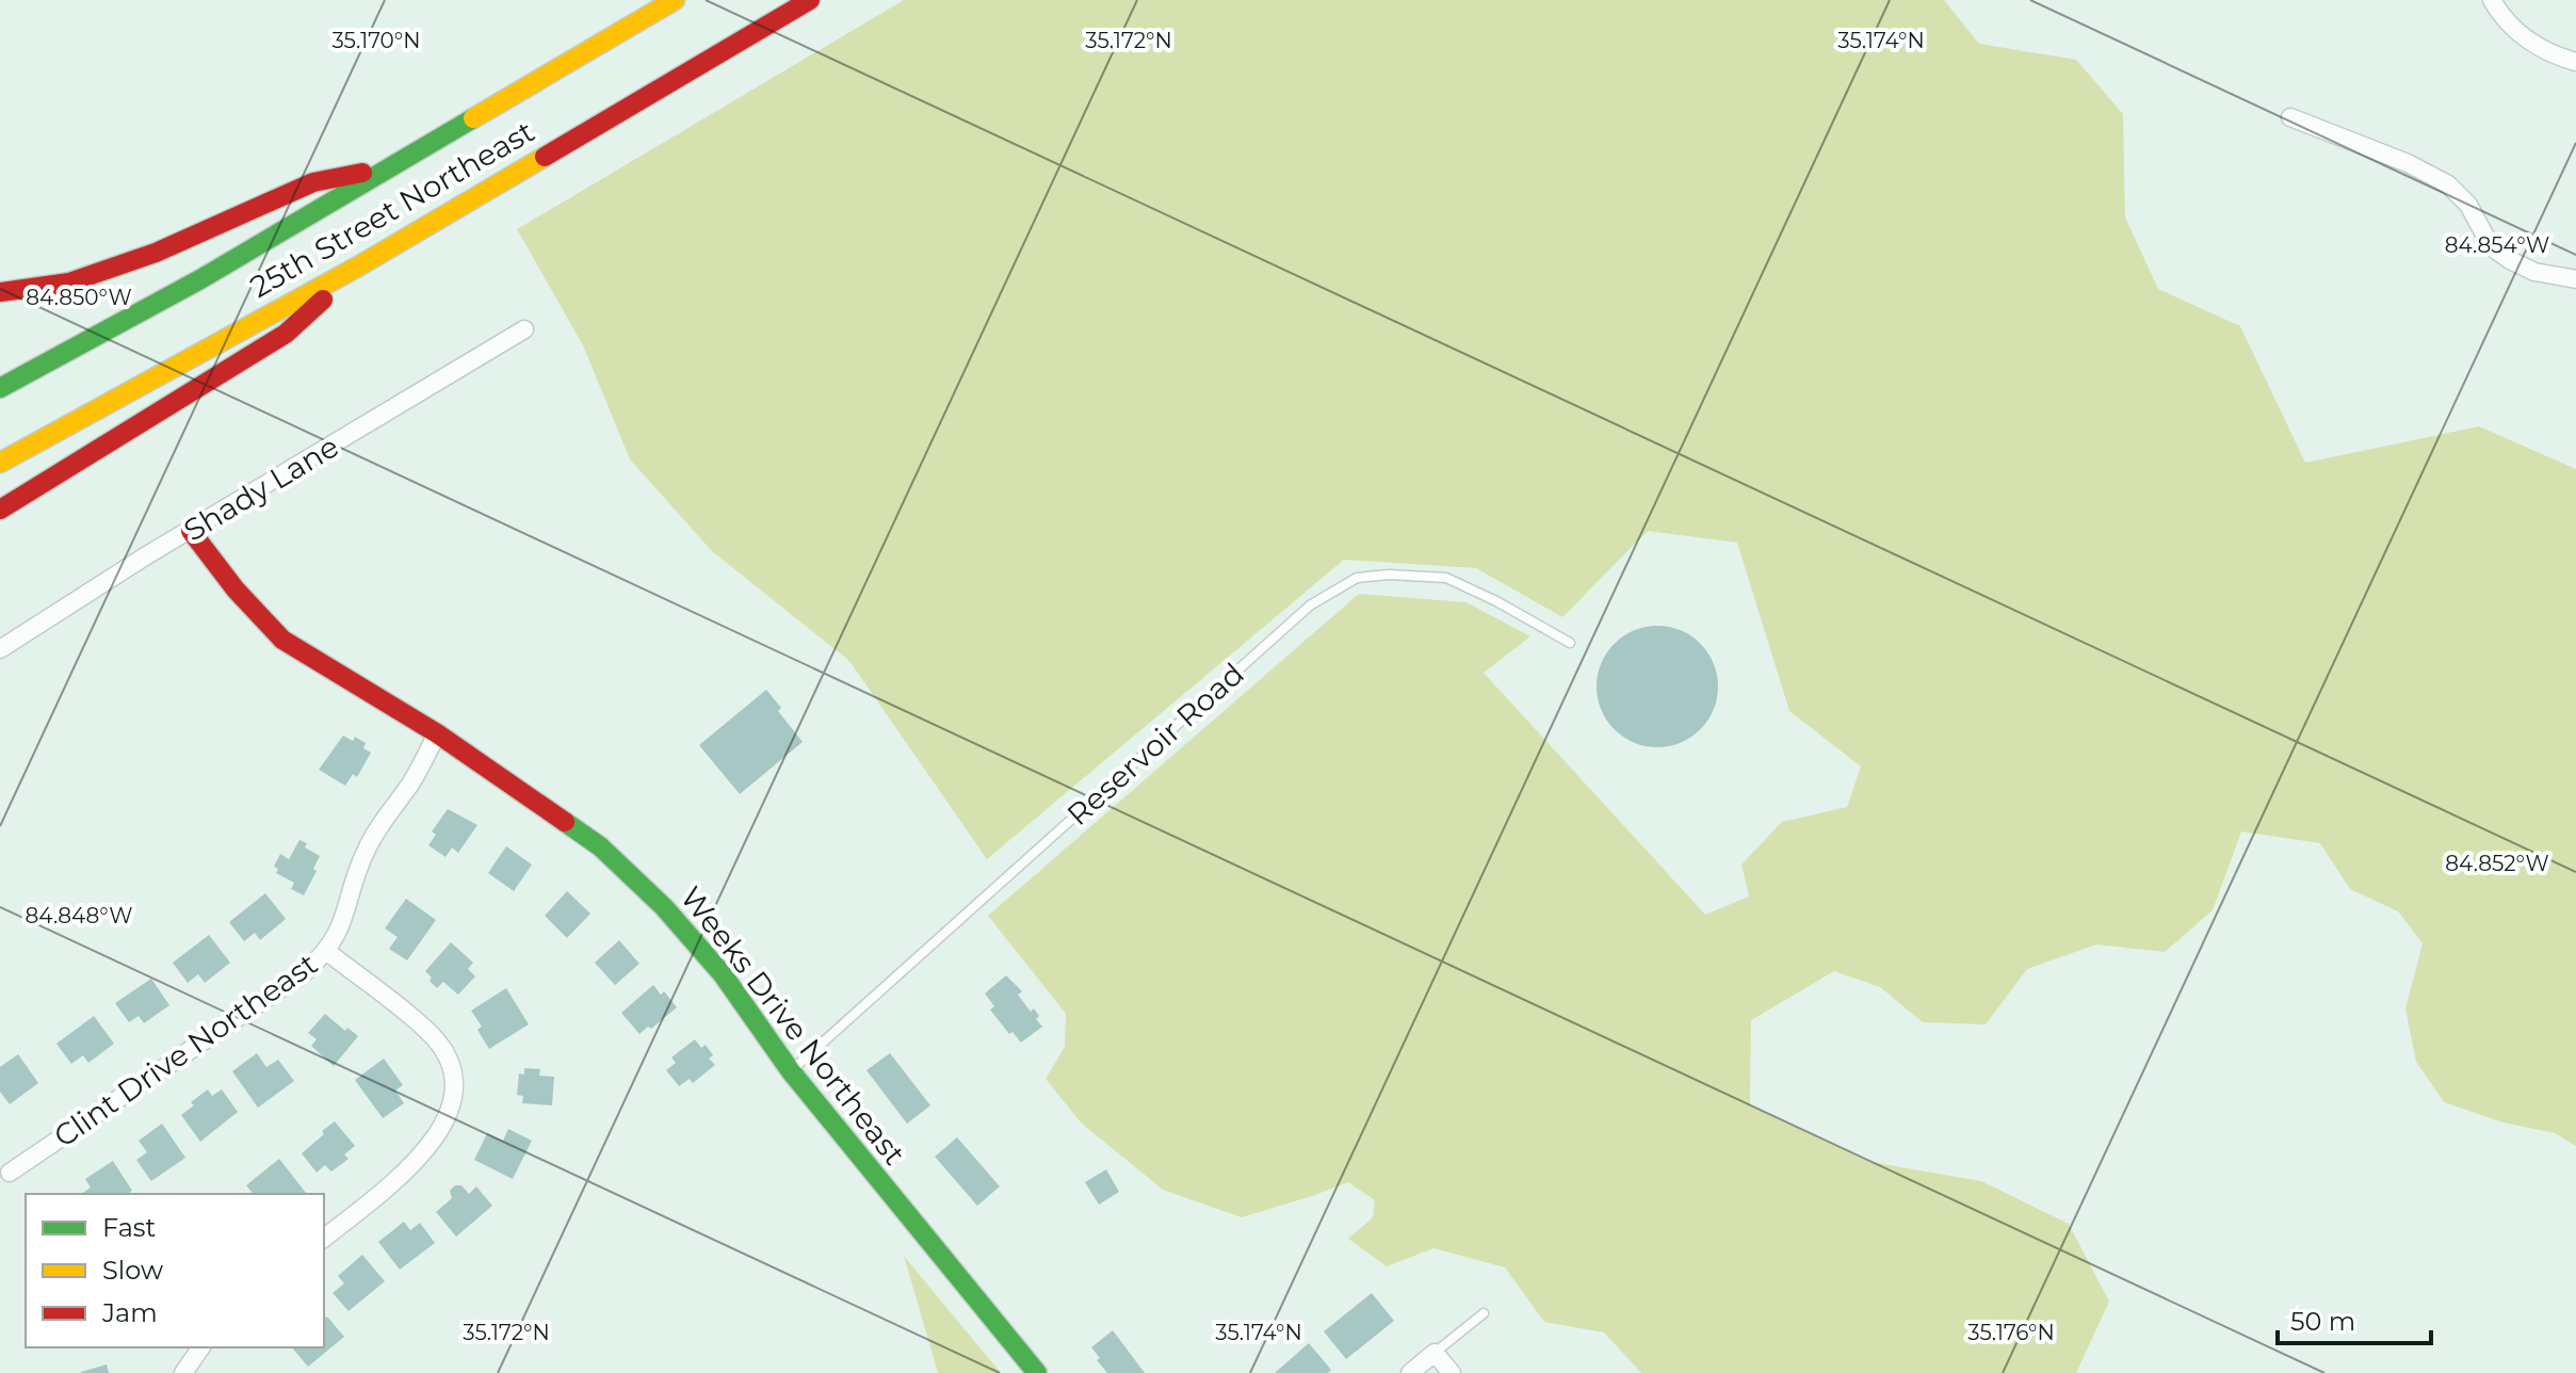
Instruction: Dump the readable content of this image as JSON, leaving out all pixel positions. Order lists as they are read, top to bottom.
{
  "streets": {
    "main road": ["25th Street Northeast", "Weeks Drive Northeast"],
    "street": ["Shady Lane", "Clint Drive Northeast"],
    "lane": ["Reservoir Road"]
  },
  "crossings": [
    ["Shady Lane", "Weeks Drive Northeast"],
    ["Reservoir Road", "Weeks Drive Northeast"],
    ["Weeks Drive Northeast", "Clint Drive Northeast"]
  ],
  "legend": ["Fast", "Slow", "Jam"],
  "scale_bar": "50 m",
  "coordinates": [
    "35.170°N",
    "35.172°N",
    "35.174°N",
    "84.854°W",
    "84.850°W",
    "84.852°W",
    "84.848°W",
    "35.176°N"
  ]
}
